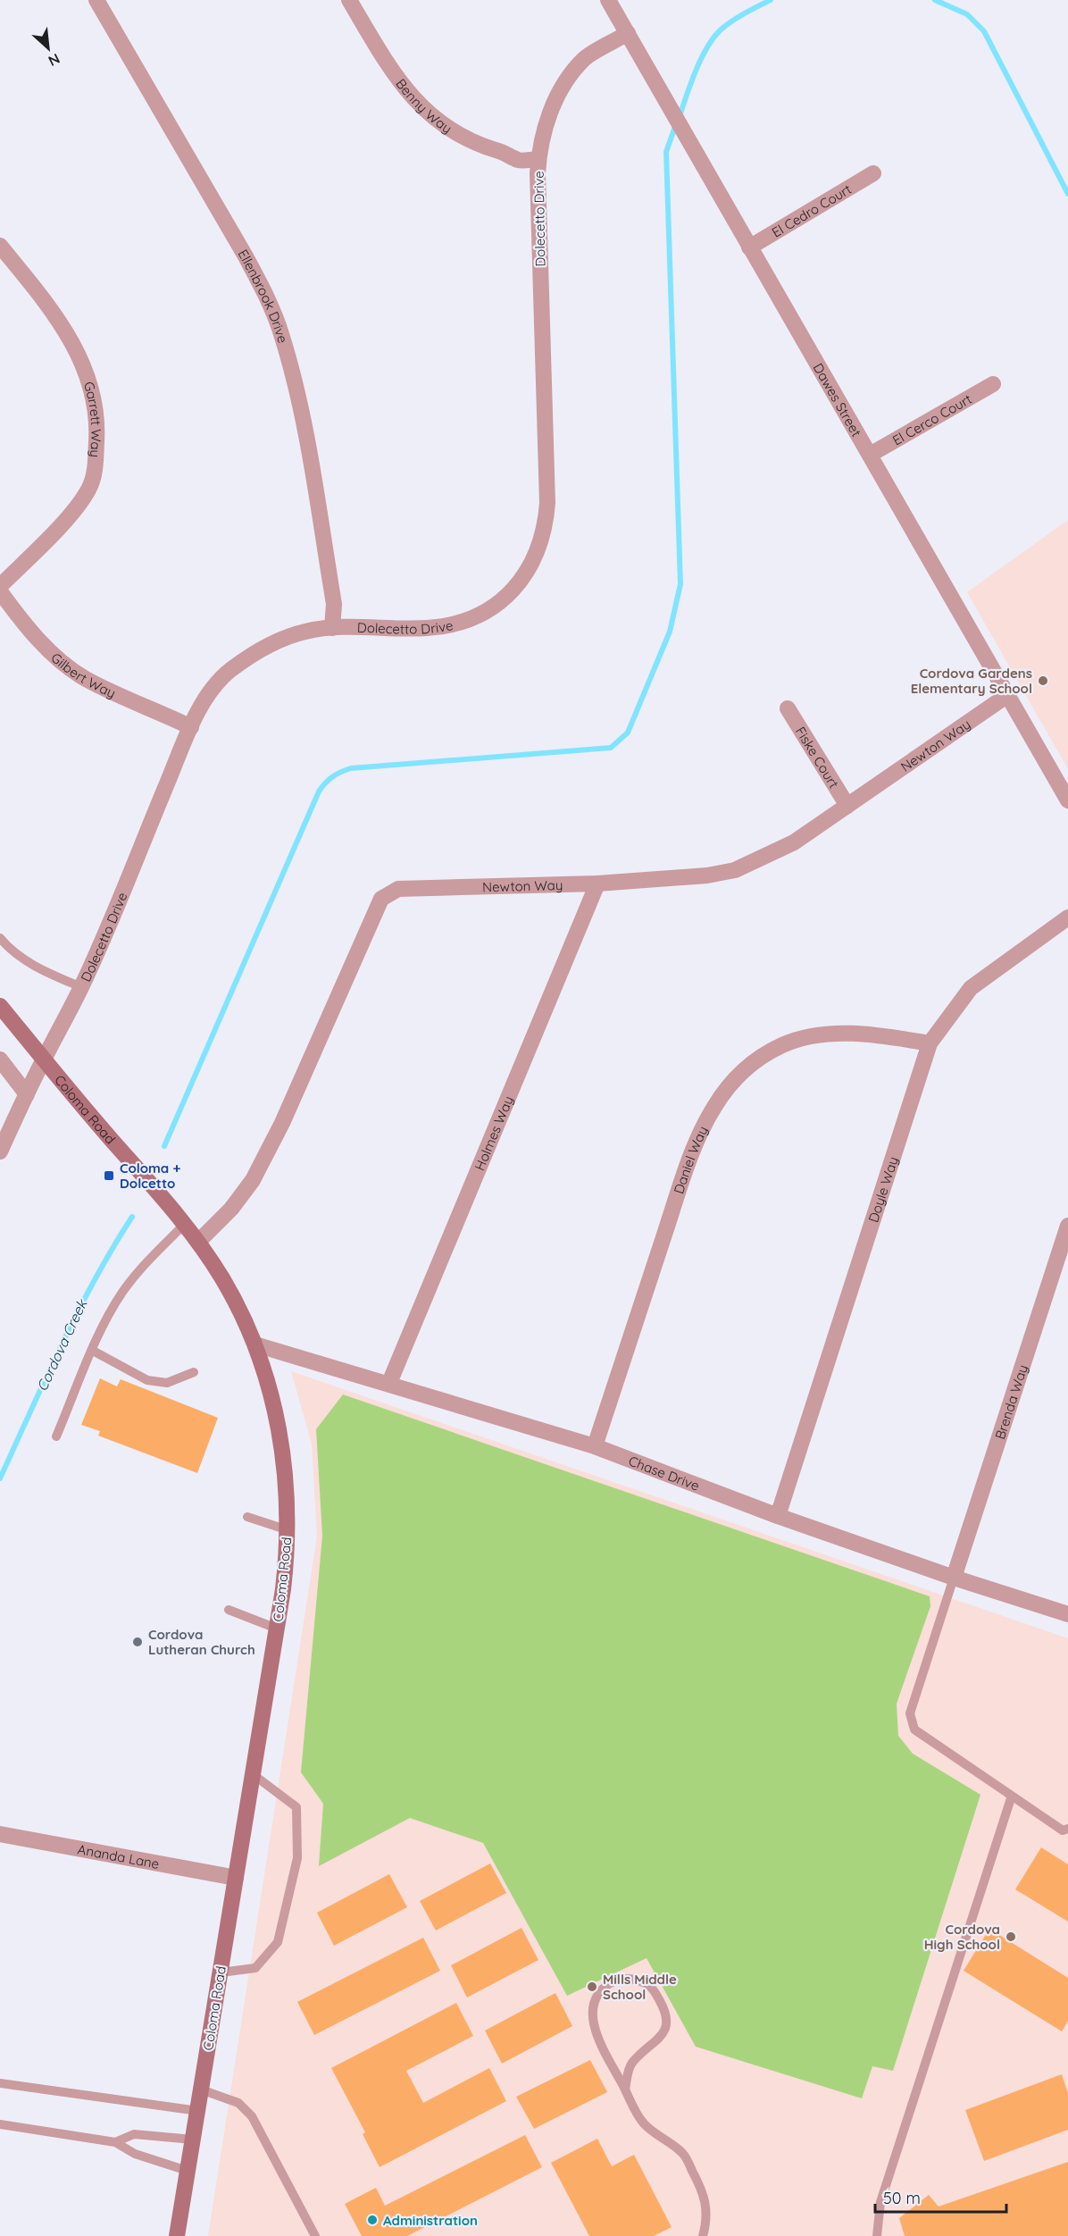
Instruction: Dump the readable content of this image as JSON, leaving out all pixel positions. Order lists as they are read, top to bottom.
{
  "streets": {
    "main road": ["Coloma Road"],
    "street": [
      "Benny Way",
      "El Cedro Court",
      "Dolecetto Drive",
      "Ellenbrook Drive",
      "Dawes Street",
      "Garrett Way",
      "El Cerco Court",
      "Gilbert Way",
      "Newton Way",
      "Fiske Court",
      "Holmes Way",
      "Daniel Way",
      "Doyle Way",
      "Brenda Way",
      "Chase Drive",
      "Ananda Lane"
    ]
  },
  "crossings": [
    ["Benny Way", "Dolecetto Drive"],
    ["El Cedro Court", "Dawes Street"],
    ["Dolecetto Drive", "Ellenbrook Drive"],
    ["Dolecetto Drive", "Dawes Street"],
    ["Dolecetto Drive", "Gilbert Way"],
    ["Dolecetto Drive", "Coloma Road"],
    ["Dawes Street", "El Cerco Court"],
    ["Dawes Street", "Newton Way"],
    ["Newton Way", "Fiske Court"],
    ["Newton Way", "Coloma Road"],
    ["Newton Way", "Holmes Way"],
    ["Coloma Road", "Chase Drive"],
    ["Coloma Road", "Ananda Lane"],
    ["Holmes Way", "Chase Drive"],
    ["Daniel Way", "Doyle Way"],
    ["Daniel Way", "Chase Drive"],
    ["Doyle Way", "Chase Drive"],
    ["Brenda Way", "Chase Drive"]
  ],
  "water": ["Cordova Creek"],
  "places": {
    "other": [
      "Cordova Gardens Elementary School",
      "Cordova Lutheran Church",
      "Cordova High School",
      "Mills Middle School",
      "Administration"
    ],
    "transit": ["Coloma + Dolcetto"]
  },
  "scale_bar": "50 m",
  "north": "bottom right"
}
